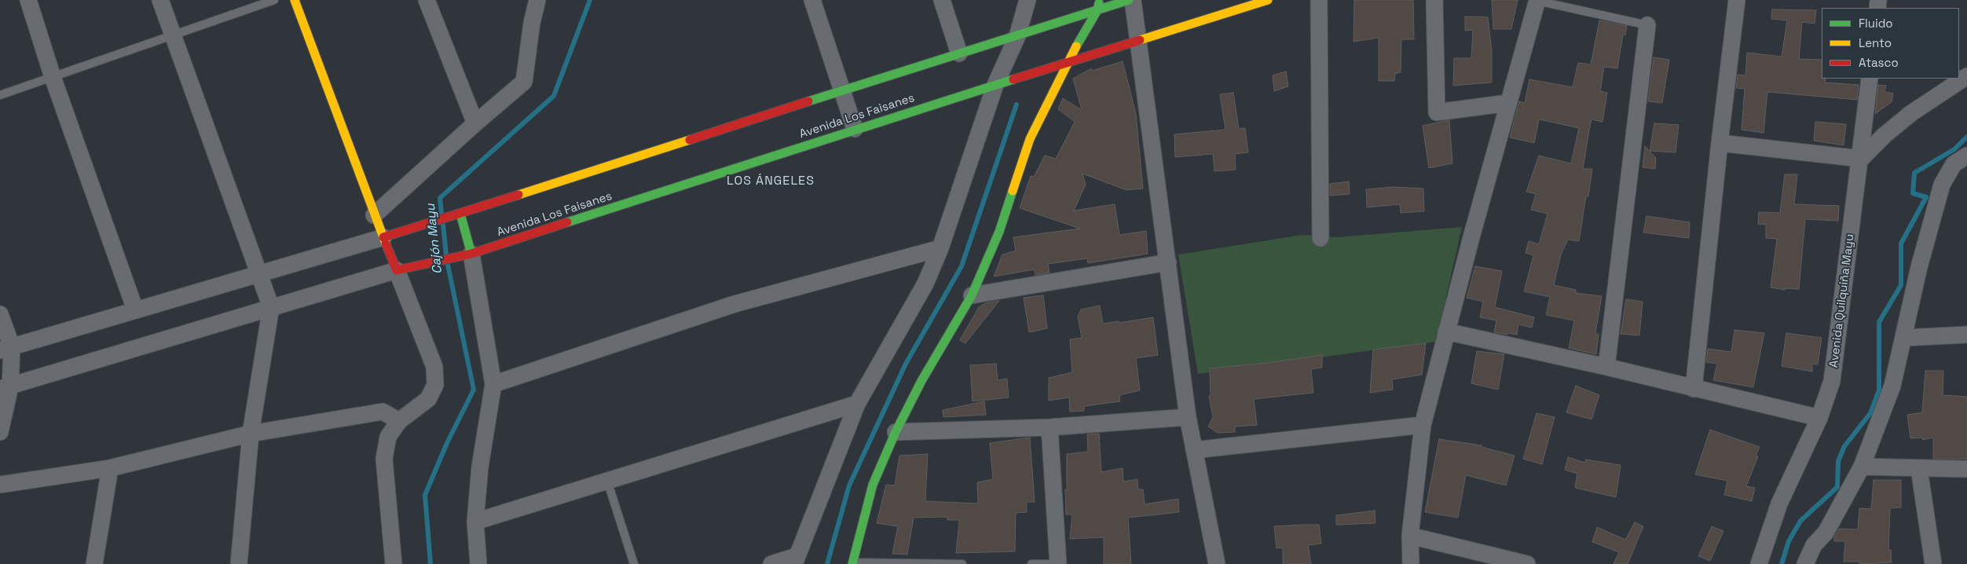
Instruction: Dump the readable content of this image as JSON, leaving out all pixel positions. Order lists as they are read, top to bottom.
{
  "streets": {
    "street": ["Avenida Los Faisanes", "Avenida Quilquiña Mayu"]
  },
  "districts": ["LOS ÁNGELES"],
  "water": ["Cajón Mayu"],
  "legend": ["Fluido", "Lento", "Atasco"]
}
